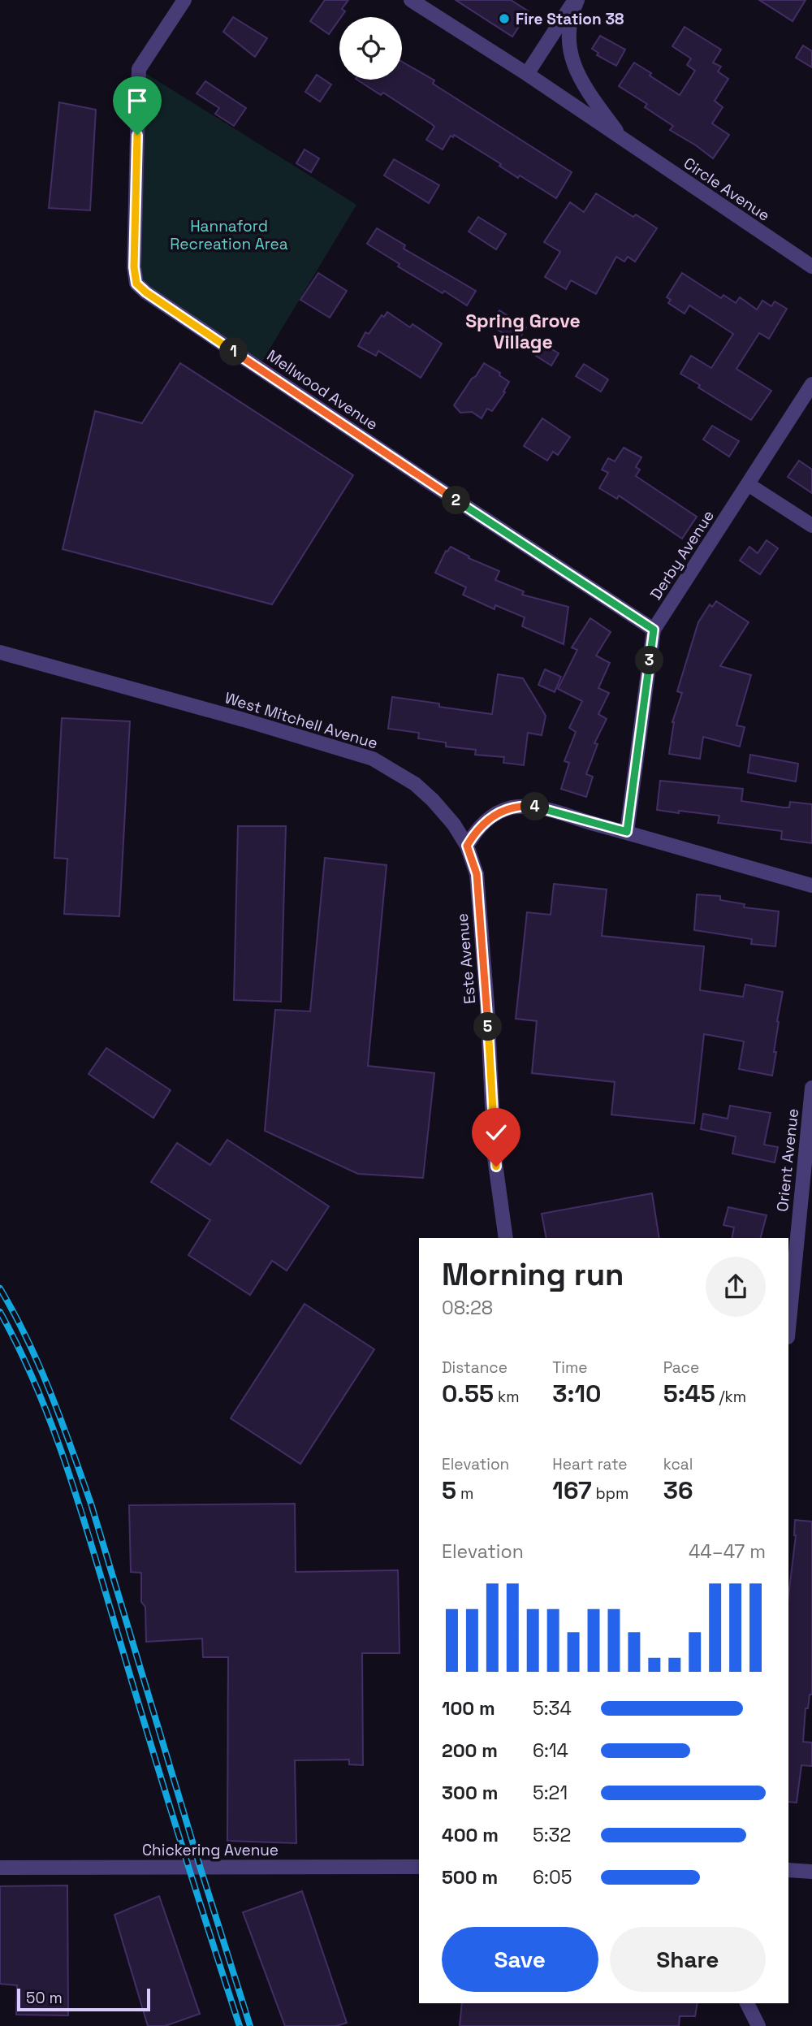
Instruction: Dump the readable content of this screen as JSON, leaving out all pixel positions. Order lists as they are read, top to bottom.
{
  "streets": {
    "street": [
      "Circle Avenue",
      "Mellwood Avenue",
      "Derby Avenue",
      "West Mitchell Avenue",
      "Este Avenue",
      "Orient Avenue",
      "Chickering Avenue"
    ]
  },
  "crossings": [
    ["Mellwood Avenue", "Derby Avenue"],
    ["West Mitchell Avenue", "Este Avenue"]
  ],
  "districts": ["Spring Grove Village"],
  "parks": ["Hannaford Recreation Area"],
  "places": ["Fire Station 38"],
  "scale_bar": "50 m",
  "page": {
    "pins": [
      "1",
      "2",
      "3",
      "4",
      "5"
    ],
    "heading": ["Morning run", "08:28"],
    "stats": [
      ["Distance", "0.55 km"],
      ["Time", "3:10"],
      ["Pace", "5:45 /km"],
      ["Elevation", "5 m"],
      ["Heart rate", "167 bpm"],
      ["kcal", "36"]
    ],
    "chart": ["Elevation", "44–47 m"],
    "list": [
      {
        "name": "100 m",
        "note": "5:34"
      },
      {
        "name": "200 m",
        "note": "6:14"
      },
      {
        "name": "300 m",
        "note": "5:21"
      },
      {
        "name": "400 m",
        "note": "5:32"
      },
      {
        "name": "500 m",
        "note": "6:05"
      }
    ],
    "buttons": ["Save", "Share"],
    "scale": "50 m"
  }
}
